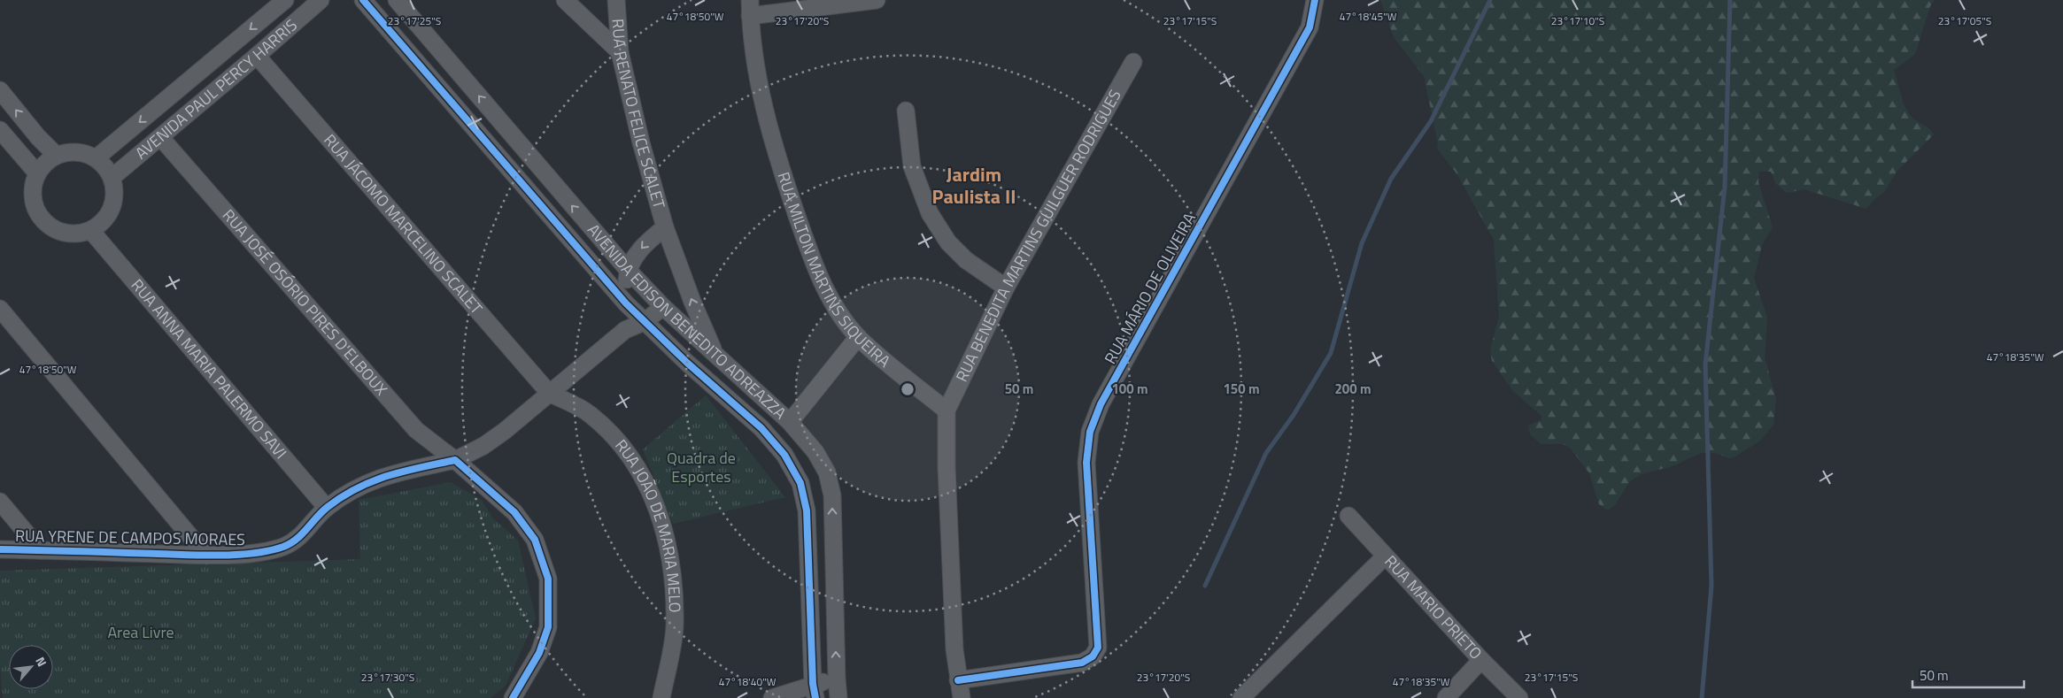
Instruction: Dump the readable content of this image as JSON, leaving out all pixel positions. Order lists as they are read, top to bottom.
{
  "streets": {
    "street": [
      "AVENIDA PAUL PERCY HARRIS",
      "RUA RENATO FELICE SCALET",
      "RUA JÁCOMO MARCELINO SCALET",
      "RUA BENEDITA MARTINS GUILGUER RODRIGUES",
      "RUA MILTON MARTINS SIQUEIRA",
      "RUA MÁRIO DE OLIVEIRA",
      "RUA JOSÉ OSÓRIO PIRES D'ELBOUX",
      "AVENIDA EDISON BENEDITO ADREAZZA",
      "RUA ANNA MARIA PALERMO SAVI",
      "RUA JOÃO DE MARIA MELO",
      "RUA YRENE DE CAMPOS MORAES",
      "RUA MARIO PRIETO"
    ]
  },
  "crossings": [
    ["AVENIDA PAUL PERCY HARRIS", "RUA JÁCOMO MARCELINO SCALET"],
    ["AVENIDA PAUL PERCY HARRIS", "RUA JOSÉ OSÓRIO PIRES D'ELBOUX"],
    ["AVENIDA PAUL PERCY HARRIS", "RUA ANNA MARIA PALERMO SAVI"],
    ["RUA RENATO FELICE SCALET", "AVENIDA EDISON BENEDITO ADREAZZA"],
    ["RUA JÁCOMO MARCELINO SCALET", "RUA JOÃO DE MARIA MELO"],
    ["RUA JÁCOMO MARCELINO SCALET", "RUA YRENE DE CAMPOS MORAES"],
    ["RUA BENEDITA MARTINS GUILGUER RODRIGUES", "RUA MILTON MARTINS SIQUEIRA"],
    ["RUA JOSÉ OSÓRIO PIRES D'ELBOUX", "RUA YRENE DE CAMPOS MORAES"],
    ["AVENIDA EDISON BENEDITO ADREAZZA", "RUA YRENE DE CAMPOS MORAES"],
    ["RUA ANNA MARIA PALERMO SAVI", "RUA YRENE DE CAMPOS MORAES"],
    ["RUA JOÃO DE MARIA MELO", "RUA YRENE DE CAMPOS MORAES"]
  ],
  "districts": ["Jardim Paulista II"],
  "parks": ["Quadra de Esportes", "Area Livre"],
  "scale_bar": "50 m",
  "north": "top right",
  "coordinates": [
    "47°18'50\"W",
    "47°18'45\"W",
    "23°17'25\"S",
    "23°17'20\"S",
    "23°17'15\"S",
    "23°17'10\"S",
    "23°17'05\"S",
    "47°18'35\"W",
    "23°17'30\"S",
    "47°18'40\"W"
  ],
  "rings": [
    "50 m",
    "100 m",
    "150 m",
    "200 m"
  ]
}
